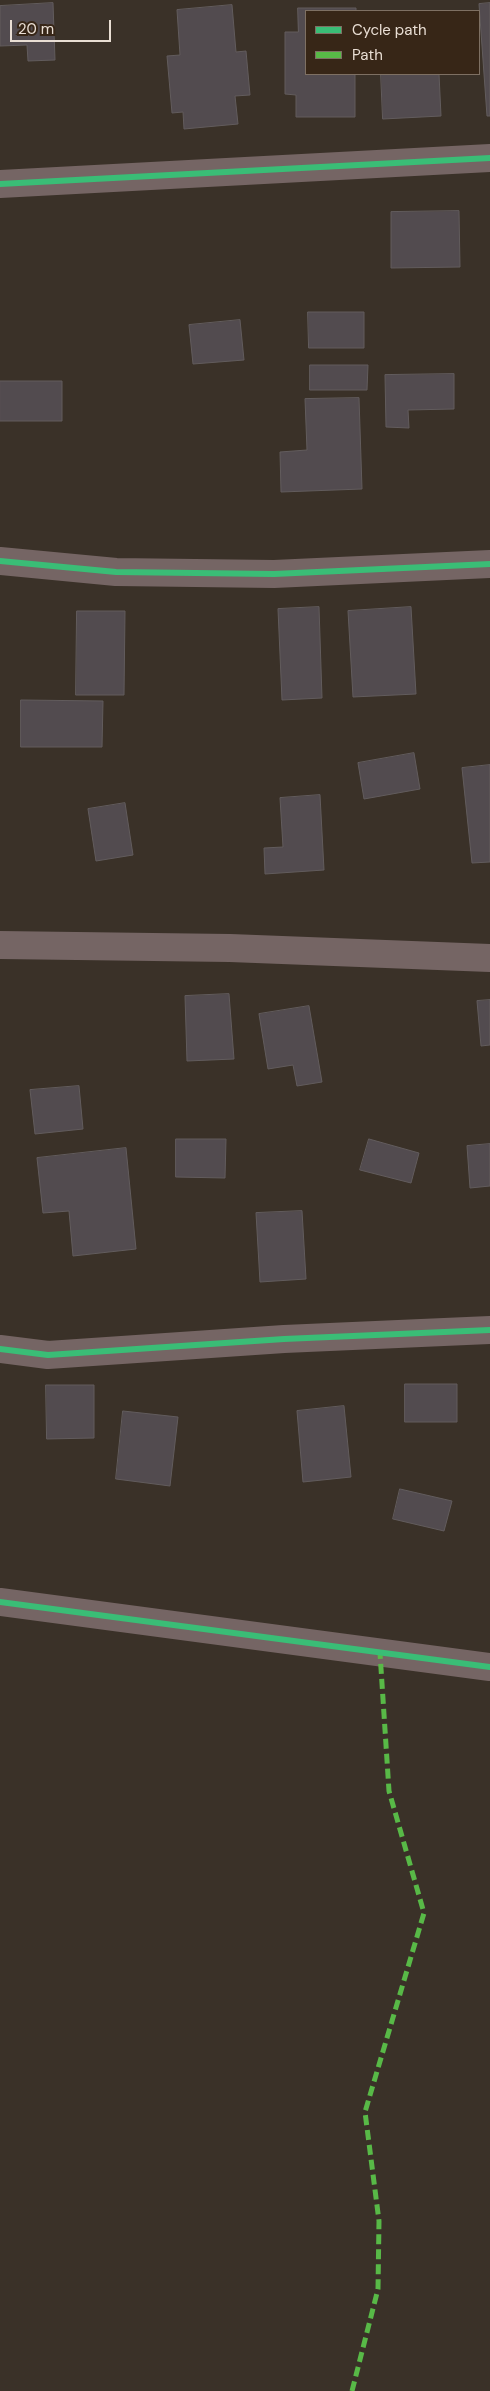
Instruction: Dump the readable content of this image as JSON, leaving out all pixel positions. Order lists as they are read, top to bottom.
{
  "legend": ["Cycle path", "Path"],
  "scale_bar": "20 m"
}
